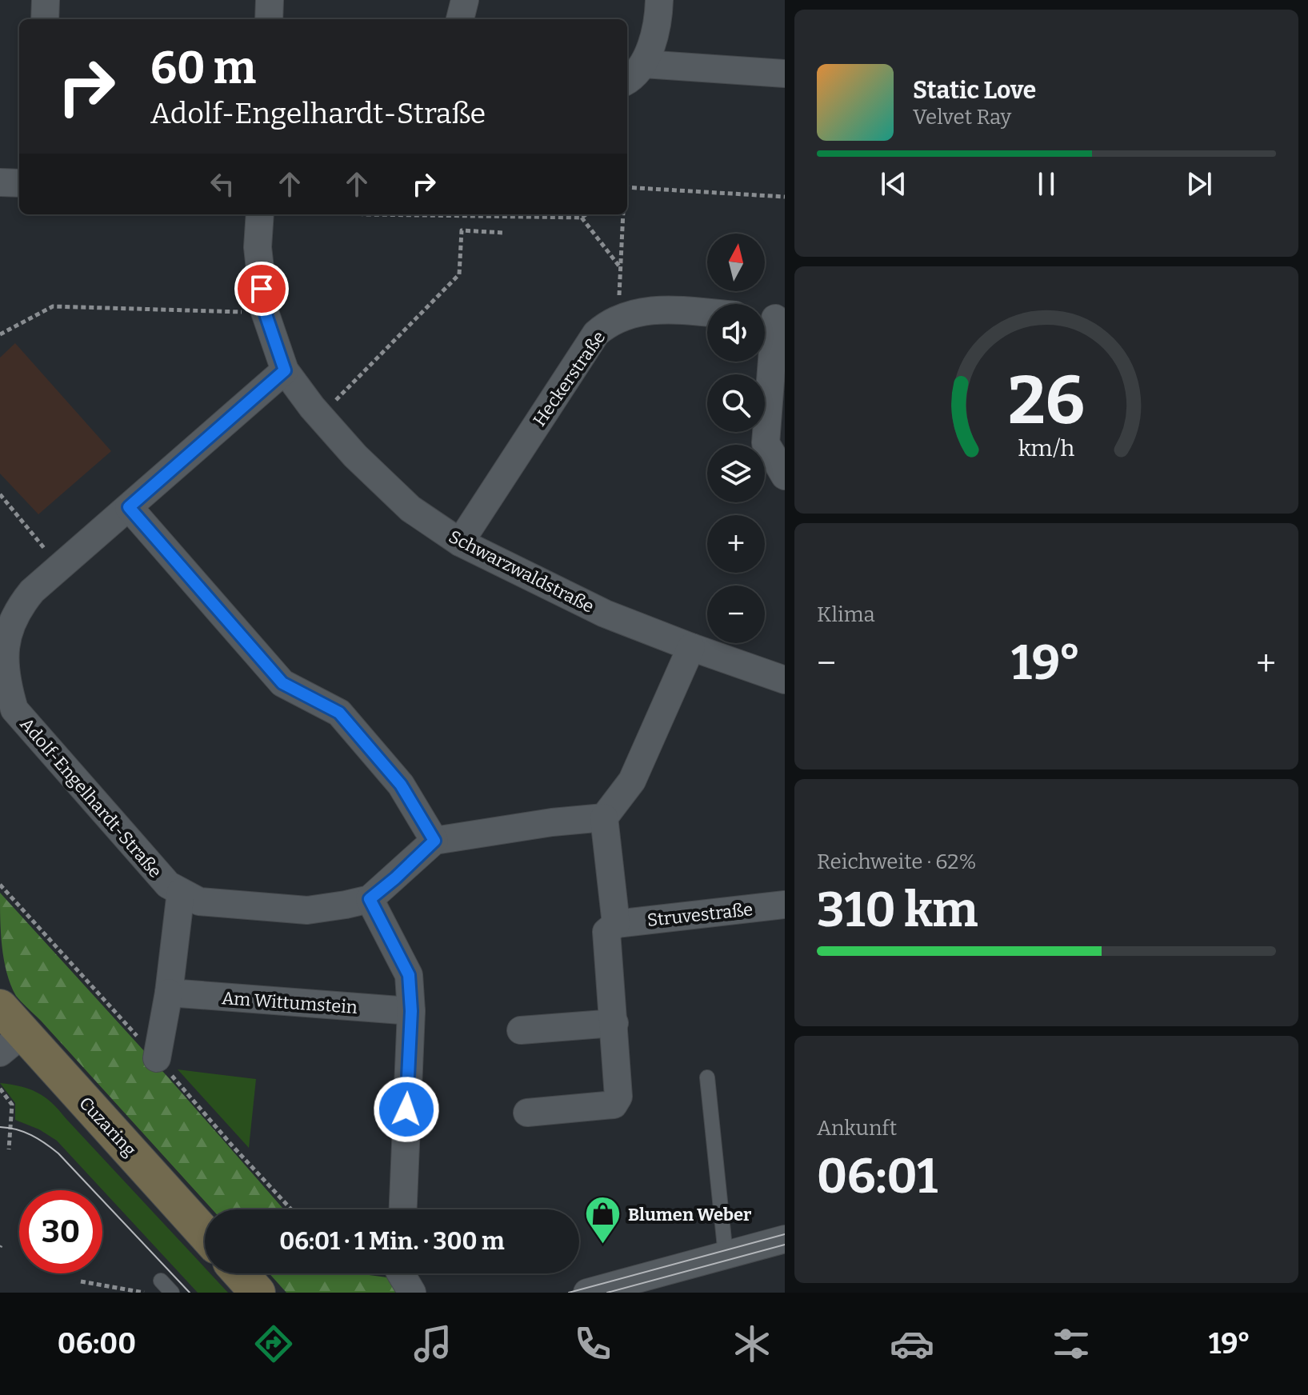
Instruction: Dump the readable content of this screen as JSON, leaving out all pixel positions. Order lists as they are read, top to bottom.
{
  "streets": {
    "main road": ["Cuzaring"],
    "street": [
      "Heckerstraße",
      "Schwarzwaldstraße",
      "Adolf-Engelhardt-Straße",
      "Struvestraße",
      "Am Wittumstein"
    ]
  },
  "crossings": [
    ["Heckerstraße", "Schwarzwaldstraße"],
    ["Schwarzwaldstraße", "Adolf-Engelhardt-Straße"]
  ],
  "places": {
    "shop": ["Blumen Weber"]
  },
  "north": "top",
  "page": {
    "turn": ["60 m", "Adolf-Engelhardt-Straße"],
    "song": ["Static Love", "Velvet Ray"],
    "map_buttons": ["+", "−"],
    "tile": [
      "Klima",
      ["Reichweite · 62%", "310 km"],
      ["Ankunft", "06:01"]
    ],
    "heat": ["−", "19°", "+"],
    "limit": "30",
    "trip": "06:01 · 1 Min. · 300 m",
    "tabs": ["06:00", "19°"],
    "gauge": ["26", "km/h"]
  }
}
